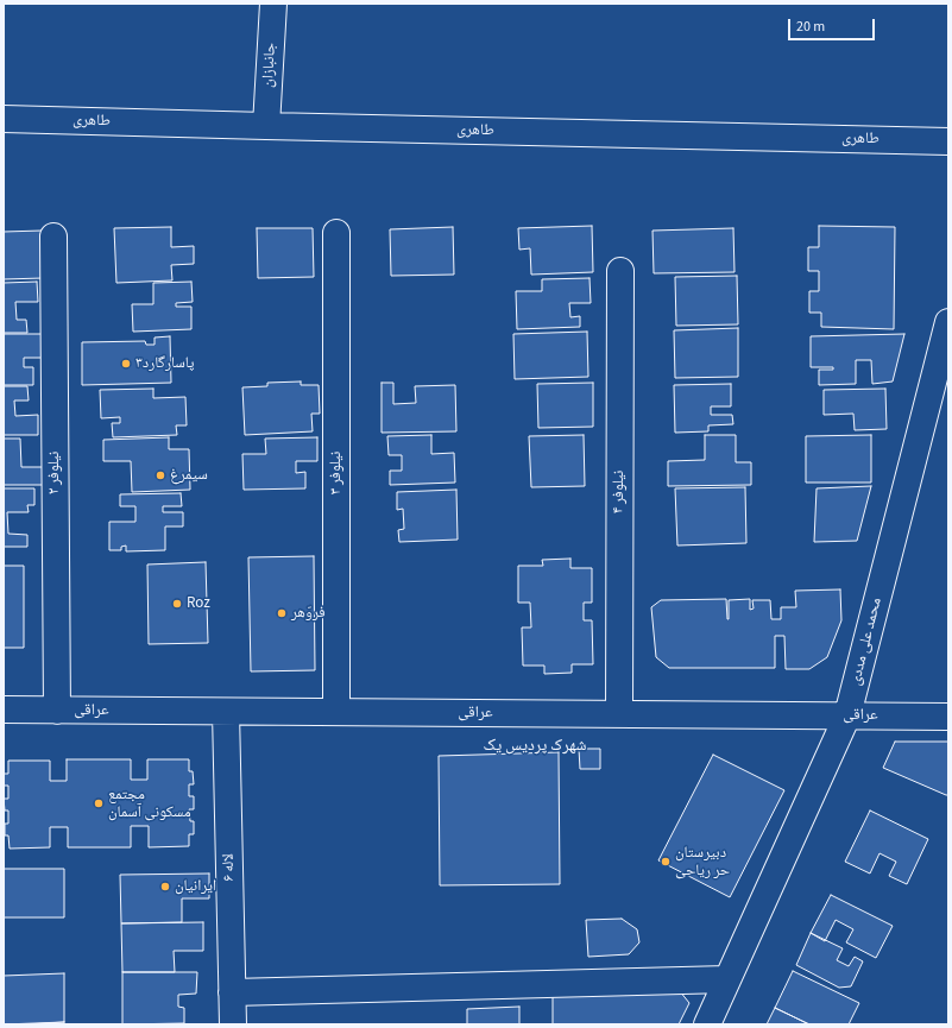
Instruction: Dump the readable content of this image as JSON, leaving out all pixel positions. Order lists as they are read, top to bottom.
{
  "streets": {
    "street": [
      "جانبازان",
      "طاهری",
      "نیلوفر ۲",
      "نیلوفر ۳",
      "نیلوفر ۴",
      "محمد علی مددی",
      "عراقی",
      "لاله ۶"
    ]
  },
  "crossings": [
    ["جانبازان", "طاهری"],
    ["نیلوفر ۲", "عراقی"],
    ["نیلوفر ۳", "عراقی"],
    ["نیلوفر ۴", "عراقی"],
    ["محمد علی مددی", "عراقی"],
    ["عراقی", "لاله ۶"]
  ],
  "districts": ["شهرک پردیس یک"],
  "places": [
    "پاسارگارد۳",
    "سیمرغ",
    "Roz",
    "فروّهر",
    "مجتمع مسکونی آسمان",
    "دبیرستان حر ریاحی",
    "ایرانیان"
  ],
  "scale_bar": "20 m"
}
